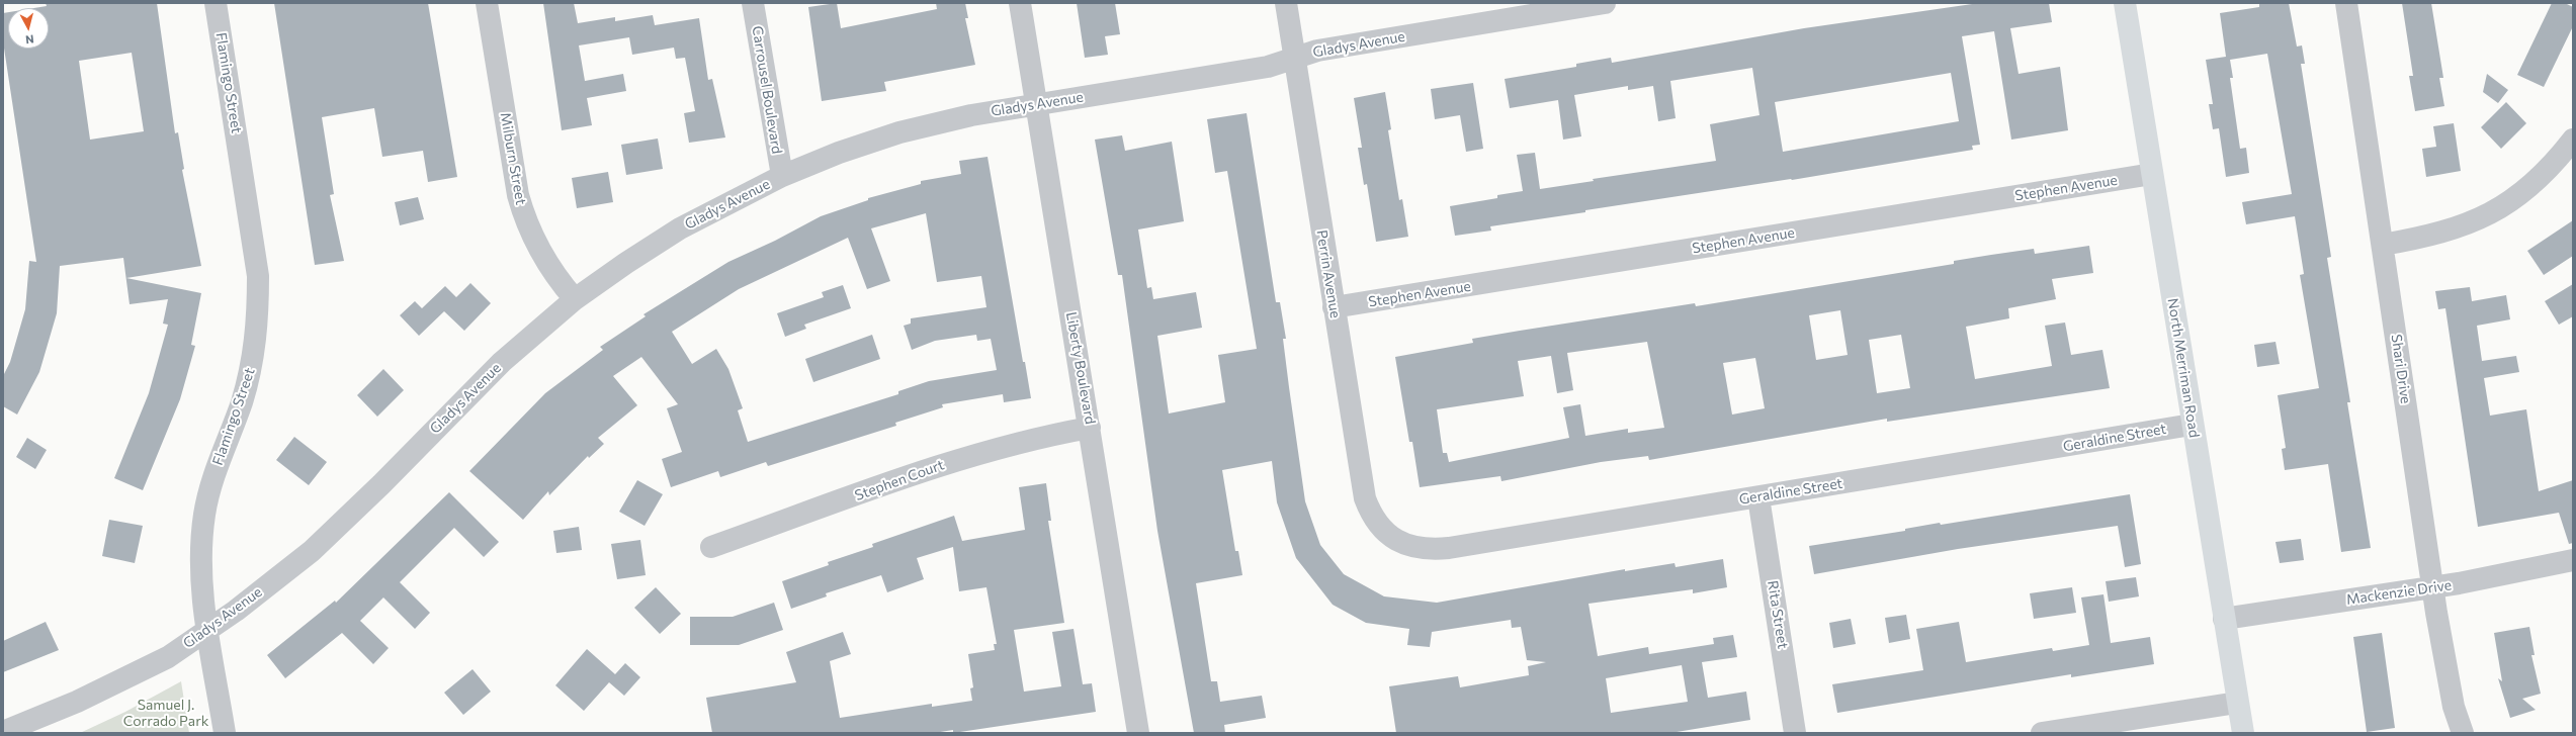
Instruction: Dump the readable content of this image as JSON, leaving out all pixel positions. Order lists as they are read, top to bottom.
{
  "streets": {
    "main road": ["North Merriman Road"],
    "street": [
      "Gladys Avenue",
      "Flamingo Street",
      "Carrousel Boulevard",
      "Milburn Street",
      "Stephen Avenue",
      "Perrin Avenue",
      "Liberty Boulevard",
      "Shari Drive",
      "Geraldine Street",
      "Stephen Court",
      "Mackenzie Drive",
      "Rita Street"
    ]
  },
  "crossings": [
    ["Gladys Avenue", "Flamingo Street"],
    ["Gladys Avenue", "Carrousel Boulevard"],
    ["Gladys Avenue", "Milburn Street"],
    ["Gladys Avenue", "Perrin Avenue"],
    ["Gladys Avenue", "Liberty Boulevard"],
    ["Stephen Avenue", "Perrin Avenue"],
    ["Stephen Avenue", "North Merriman Road"],
    ["Perrin Avenue", "Geraldine Street"],
    ["Liberty Boulevard", "Stephen Court"],
    ["North Merriman Road", "Geraldine Street"],
    ["North Merriman Road", "Mackenzie Drive"],
    ["Shari Drive", "Mackenzie Drive"],
    ["Geraldine Street", "Rita Street"]
  ],
  "parks": ["Samuel J. Corrado Park"],
  "north": "bottom"
}
